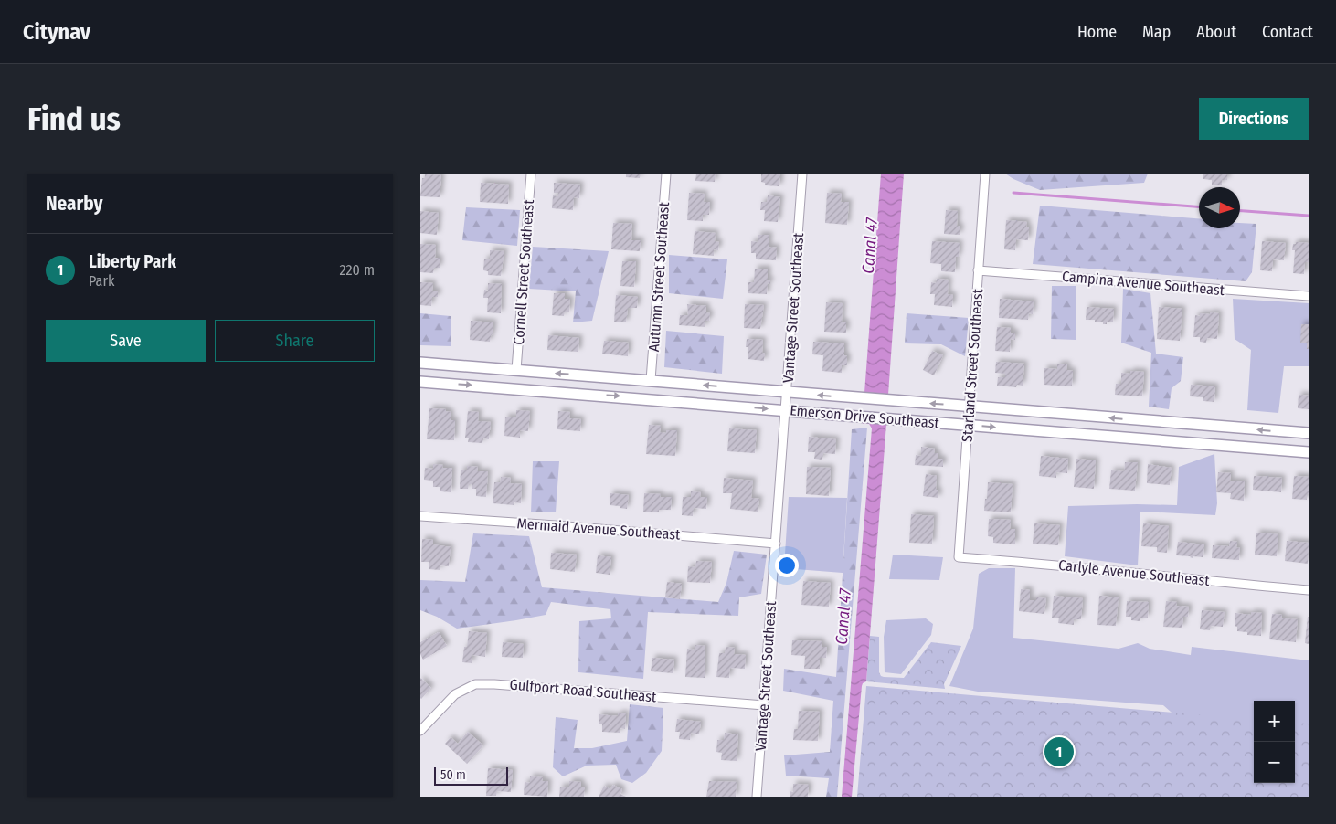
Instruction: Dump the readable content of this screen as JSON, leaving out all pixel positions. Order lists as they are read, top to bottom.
{
  "streets": {
    "street": [
      "Cornell Street Southeast",
      "Autumn Street Southeast",
      "Campina Avenue Southeast",
      "Vantage Street Southeast",
      "Starland Street Southeast",
      "Emerson Drive Southeast",
      "Mermaid Avenue Southeast",
      "Carlyle Avenue Southeast",
      "Gulfport Road Southeast"
    ]
  },
  "crossings": [
    ["Cornell Street Southeast", "Emerson Drive Southeast"],
    ["Autumn Street Southeast", "Emerson Drive Southeast"],
    ["Campina Avenue Southeast", "Starland Street Southeast"],
    ["Vantage Street Southeast", "Emerson Drive Southeast"],
    ["Vantage Street Southeast", "Mermaid Avenue Southeast"],
    ["Vantage Street Southeast", "Gulfport Road Southeast"],
    ["Starland Street Southeast", "Emerson Drive Southeast"],
    ["Starland Street Southeast", "Carlyle Avenue Southeast"]
  ],
  "water": ["Canal 47"],
  "scale_bar": "50 m",
  "north": "right",
  "page": {
    "header": "Citynav",
    "nav": [
      "Home",
      "Map",
      "About",
      "Contact"
    ],
    "buttons": [
      "Directions",
      ["Save", "Share"]
    ],
    "title": "Find us",
    "heading": "Nearby",
    "list": [
      {
        "mark": "1",
        "name": "Liberty Park",
        "note": "Park",
        "value": "220 m"
      }
    ],
    "map_buttons": ["+", "−"],
    "pins": "1",
    "scale": "50 m"
  }
}
